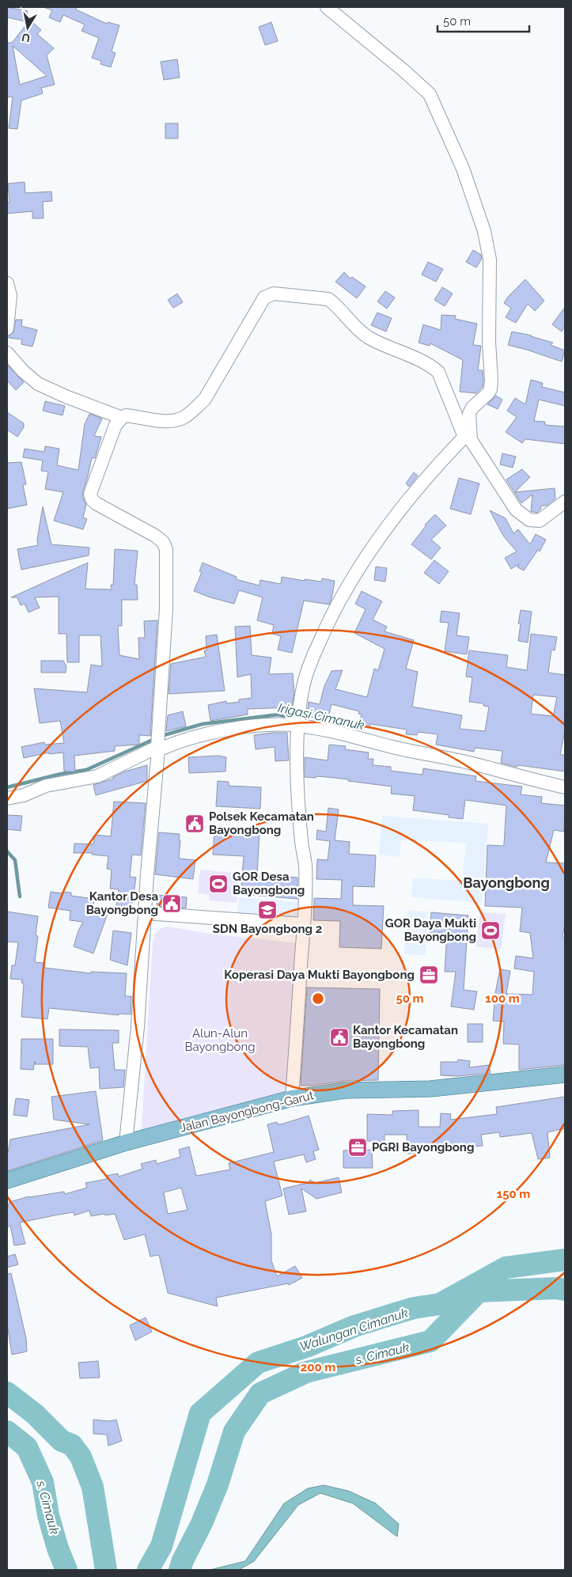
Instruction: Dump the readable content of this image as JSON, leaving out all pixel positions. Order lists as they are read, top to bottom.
{
  "streets": {
    "main road": ["Jalan Bayongbong-Garut"]
  },
  "districts": ["Bayongbong"],
  "water": ["Irigasi Cimanuk", "Walungan Cimanuk", "s. Cimauk"],
  "parks": ["Alun-Alun Bayongbong"],
  "places": {
    "public building": ["Polsek Kecamatan Bayongbong", "Kantor Desa Bayongbong", "Kantor Kecamatan Bayongbong"],
    "sports": ["GOR Desa Bayongbong", "GOR Daya Mukti Bayongbong"],
    "school or university": ["SDN Bayongbong 2"],
    "office": ["Koperasi Daya Mukti Bayongbong", "PGRI Bayongbong"]
  },
  "scale_bar": "50 m",
  "north": "bottom",
  "rings": [
    "50 m",
    "100 m",
    "150 m",
    "200 m"
  ]
}
